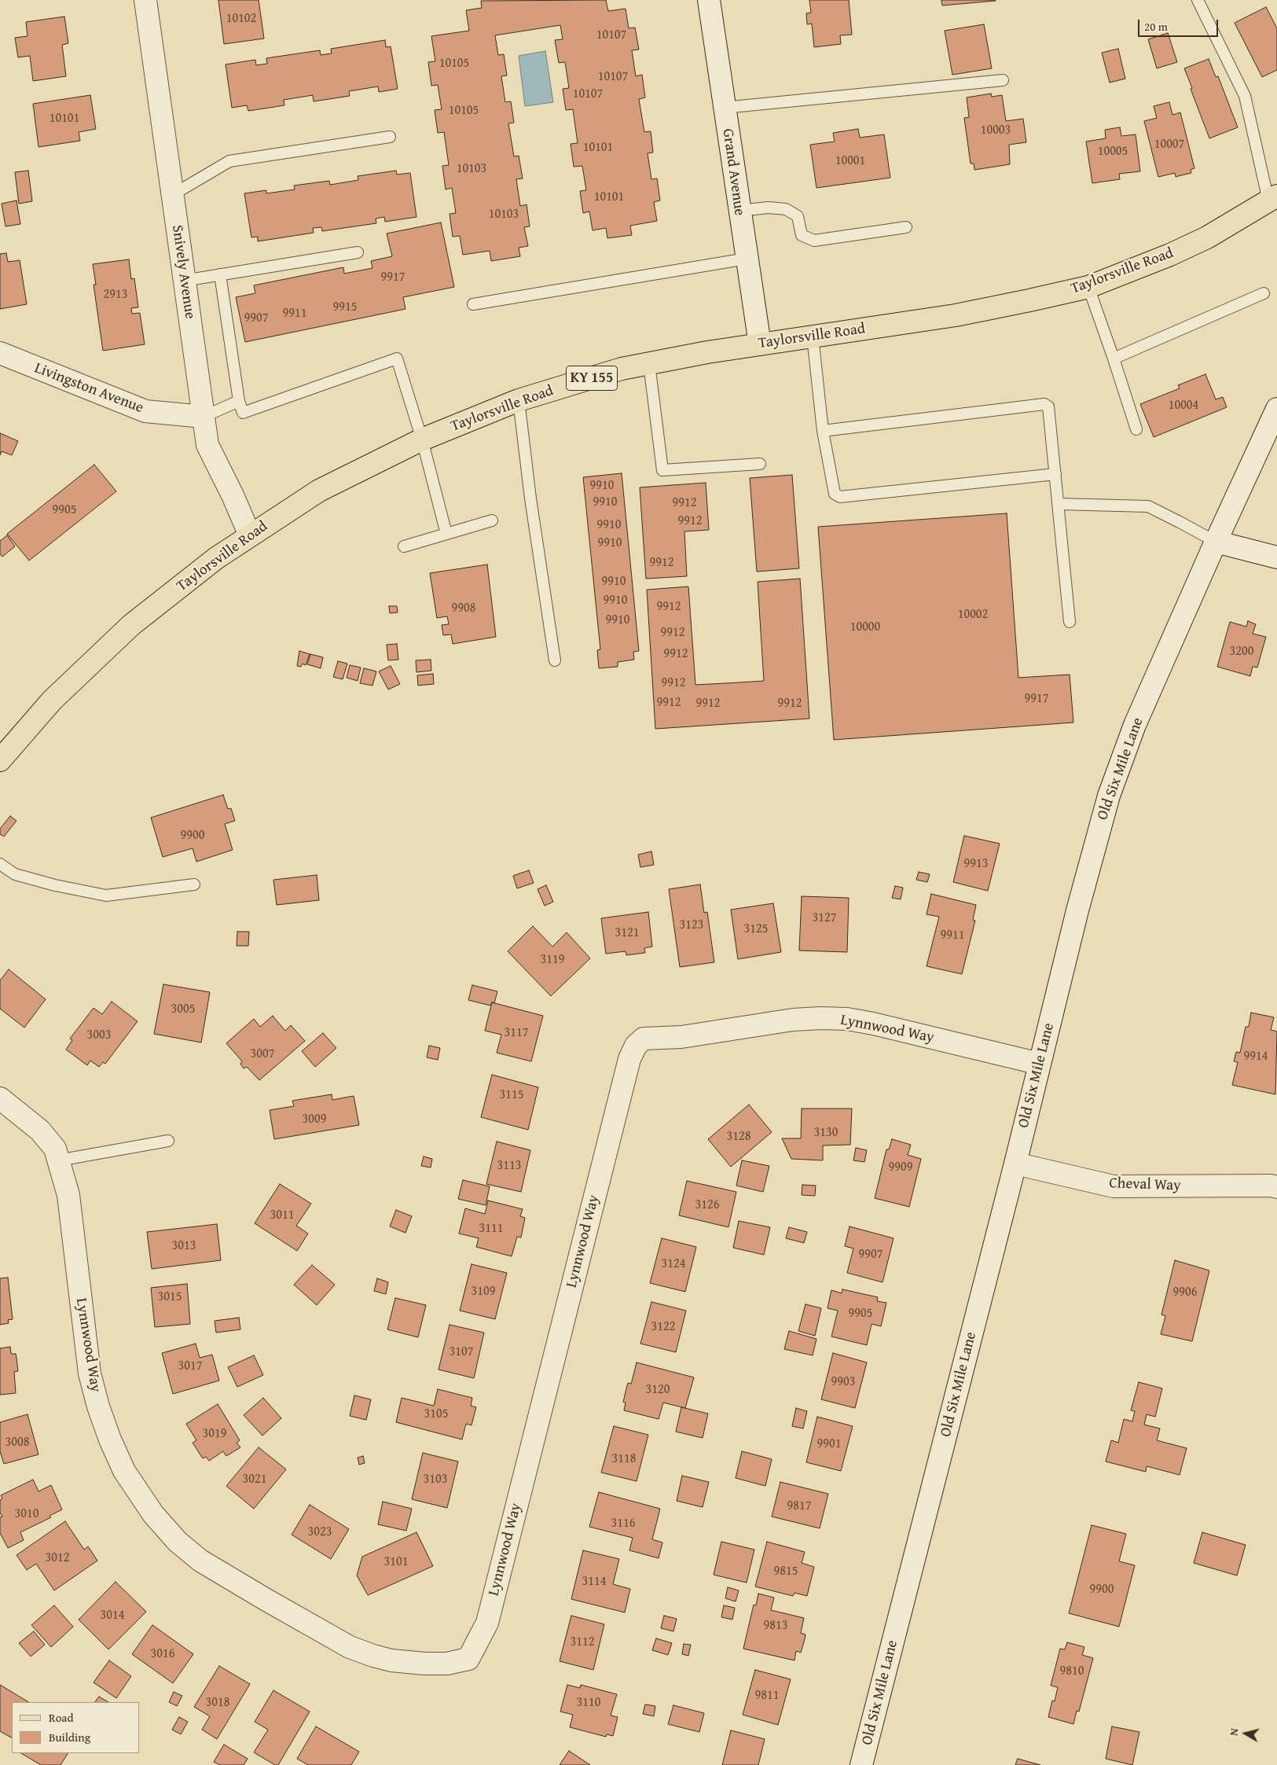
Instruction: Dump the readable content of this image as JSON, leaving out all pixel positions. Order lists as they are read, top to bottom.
{
  "streets": {
    "main road": ["Taylorsville Road", "KY 155"],
    "street": [
      "Grand Avenue",
      "Snively Avenue",
      "Livingston Avenue",
      "Old Six Mile Lane",
      "Lynnwood Way",
      "Cheval Way"
    ]
  },
  "crossings": [
    ["Grand Avenue", "Taylorsville Road"],
    ["Taylorsville Road", "Snively Avenue"],
    ["Snively Avenue", "Livingston Avenue"],
    ["Old Six Mile Lane", "Lynnwood Way"],
    ["Old Six Mile Lane", "Cheval Way"]
  ],
  "house_numbers": [
    "10102",
    "10107",
    "10105",
    "10107",
    "10107",
    "10105",
    "10101",
    "10003",
    "10007",
    "10101",
    "10005",
    "10001",
    "10103",
    "10101",
    "10103",
    "9917",
    "2913",
    "9915",
    "9911",
    "9907",
    "10004",
    "9910",
    "9910",
    "9912",
    "9905",
    "9912",
    "9910",
    "9910",
    "9912",
    "9910",
    "9910",
    "9912",
    "9908",
    "10002",
    "9910",
    "10000",
    "9912",
    "3200",
    "9912",
    "9912",
    "9917",
    "9912",
    "9912",
    "9912",
    "9900",
    "9913",
    "3127",
    "3123",
    "3125",
    "3121",
    "9911",
    "3119",
    "3005",
    "3117",
    "3003",
    "3007",
    "9914",
    "3115",
    "3009",
    "3130",
    "3128",
    "3113",
    "9909",
    "3126",
    "3011",
    "3111",
    "3013",
    "9907",
    "3124",
    "3109",
    "9906",
    "3015",
    "9905",
    "3122",
    "3107",
    "3017",
    "9903",
    "3120",
    "3105",
    "3019",
    "3008",
    "9901",
    "3118",
    "3021",
    "3103",
    "9817",
    "3010",
    "3116",
    "3023",
    "3012",
    "3101",
    "9815",
    "3114",
    "9900",
    "3014",
    "9813",
    "3112",
    "3016",
    "9810",
    "9811",
    "3018",
    "3110"
  ],
  "legend": ["Road", "Building"],
  "scale_bar": "20 m",
  "north": "left"
}
